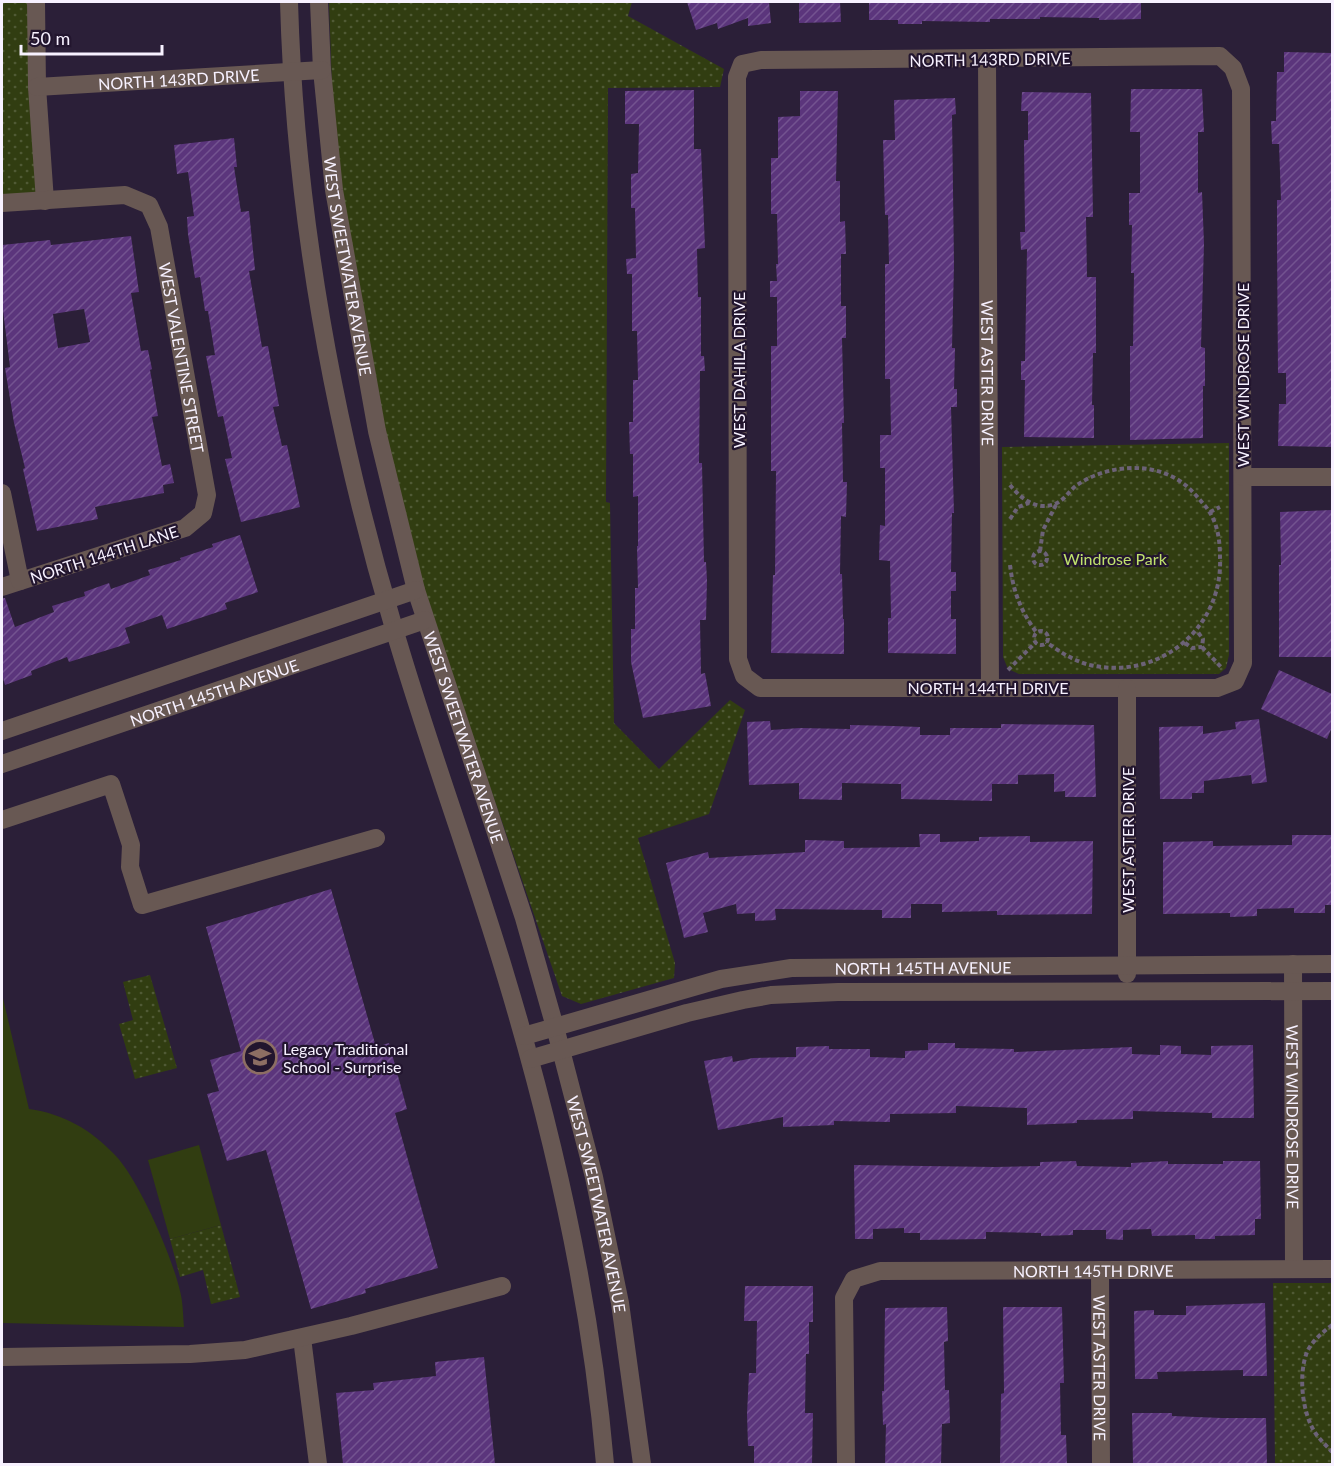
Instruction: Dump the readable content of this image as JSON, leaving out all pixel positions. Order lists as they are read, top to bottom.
{
  "streets": {
    "street": [
      "NORTH 143RD DRIVE",
      "WEST SWEETWATER AVENUE",
      "WEST VALENTINE STREET",
      "WEST DAHILA DRIVE",
      "WEST ASTER DRIVE",
      "WEST WINDROSE DRIVE",
      "NORTH 144TH LANE",
      "NORTH 144TH DRIVE",
      "NORTH 145TH AVENUE",
      "NORTH 145TH DRIVE"
    ]
  },
  "crossings": [
    ["NORTH 143RD DRIVE", "WEST SWEETWATER AVENUE"],
    ["NORTH 143RD DRIVE", "WEST DAHILA DRIVE"],
    ["NORTH 143RD DRIVE", "WEST ASTER DRIVE"],
    ["NORTH 143RD DRIVE", "WEST WINDROSE DRIVE"],
    ["WEST SWEETWATER AVENUE", "NORTH 145TH AVENUE"],
    ["WEST VALENTINE STREET", "NORTH 144TH LANE"],
    ["WEST DAHILA DRIVE", "NORTH 144TH DRIVE"],
    ["WEST ASTER DRIVE", "NORTH 144TH DRIVE"],
    ["WEST ASTER DRIVE", "NORTH 145TH AVENUE"],
    ["WEST ASTER DRIVE", "NORTH 145TH DRIVE"],
    ["WEST WINDROSE DRIVE", "NORTH 144TH DRIVE"],
    ["WEST WINDROSE DRIVE", "NORTH 145TH AVENUE"],
    ["WEST WINDROSE DRIVE", "NORTH 145TH DRIVE"]
  ],
  "parks": ["Windrose Park"],
  "places": {
    "school or university": ["Legacy Traditional School - Surprise"]
  },
  "scale_bar": "50 m"
}
